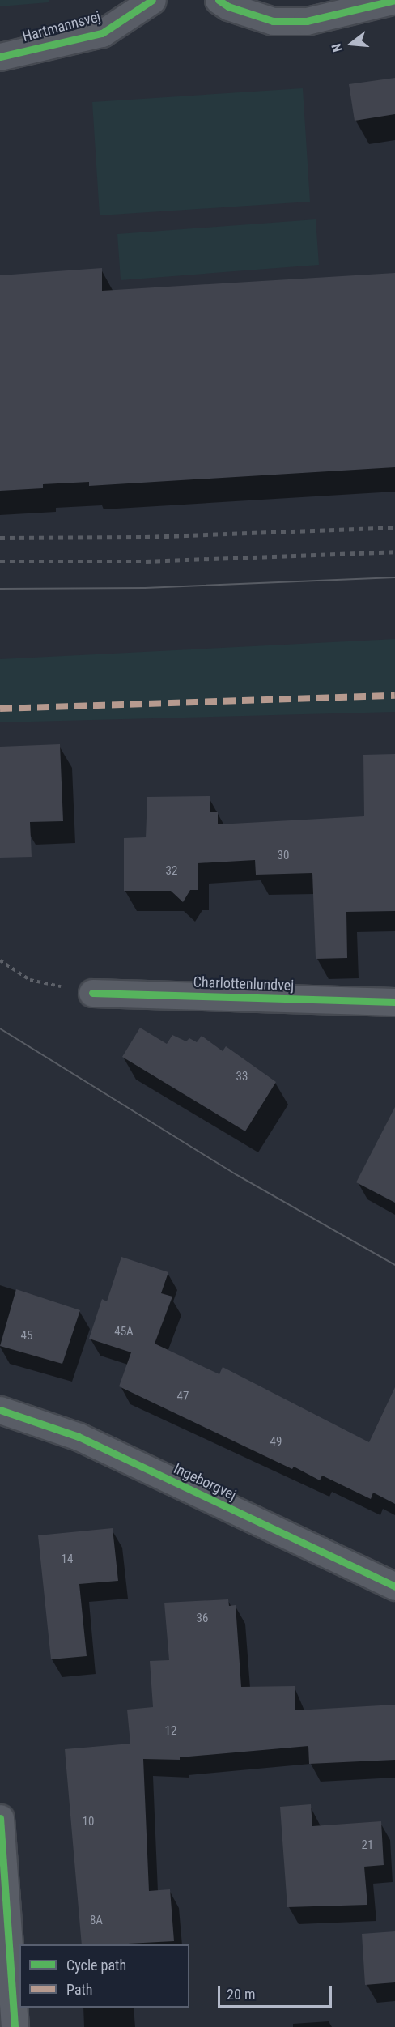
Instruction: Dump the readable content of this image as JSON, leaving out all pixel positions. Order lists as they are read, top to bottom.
{
  "streets": {
    "street": ["Hartmannsvej", "Charlottenlundvej", "Ingeborgvej"]
  },
  "house_numbers": [
    "30",
    "32",
    "33",
    "45A",
    "45",
    "47",
    "49",
    "14",
    "36",
    "12",
    "10",
    "21",
    "8A"
  ],
  "legend": ["Cycle path", "Path"],
  "scale_bar": "20 m",
  "north": "left"
}
